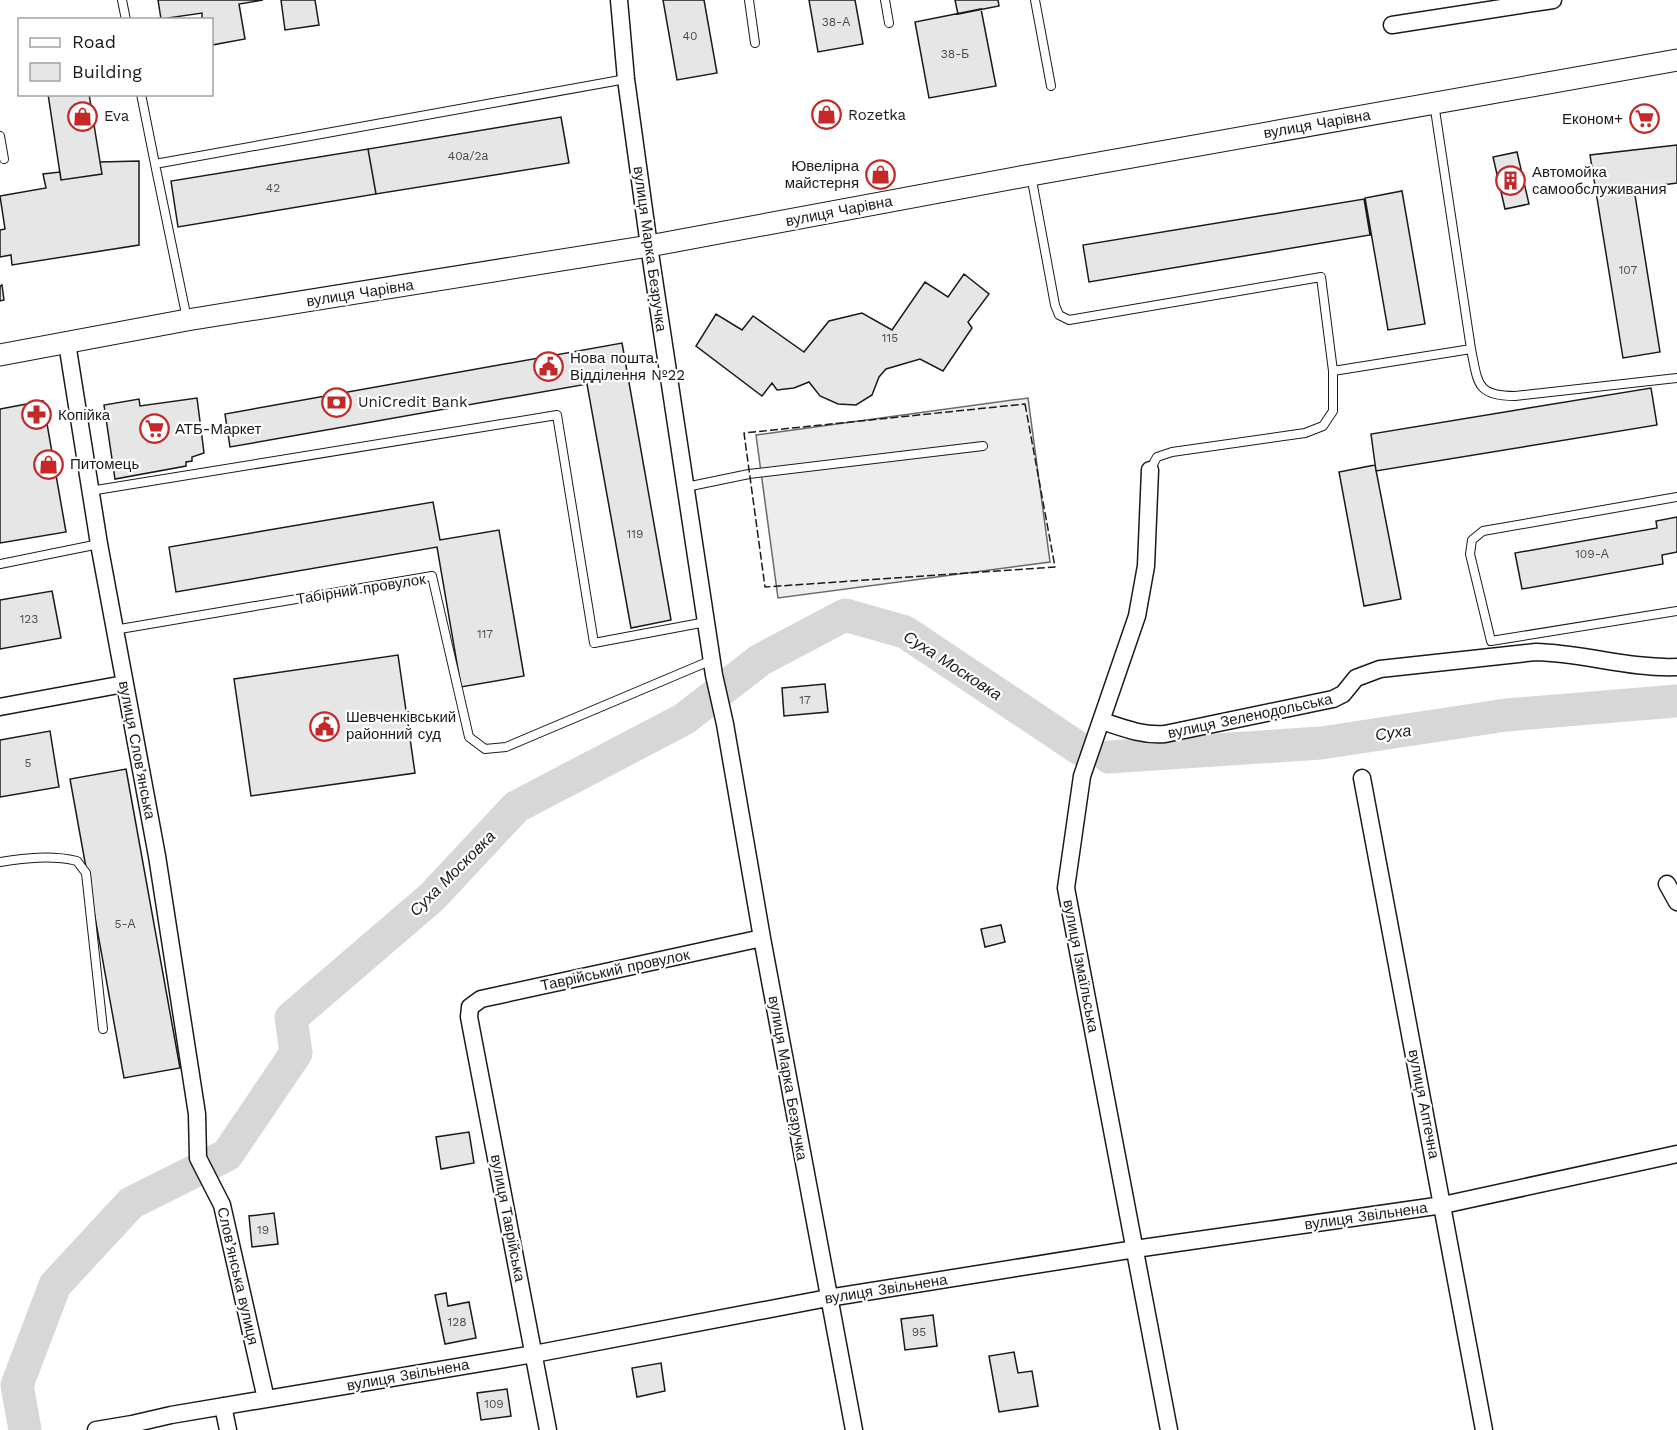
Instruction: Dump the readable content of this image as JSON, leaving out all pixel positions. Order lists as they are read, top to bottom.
{
  "streets": {
    "street": [
      "вулиця Чарівна",
      "вулиця Марка Безручка",
      "вулиця Зеленодольська",
      "вулиця Слов’янська",
      "вулиця Ізмаїльська",
      "Таврійський провулок",
      "вулиця Аптечна",
      "вулиця Звільнена",
      "вулиця Таврійська",
      "Слов’янська вулиця"
    ],
    "lane": ["Табірний провулок"]
  },
  "crossings": [
    ["вулиця Чарівна", "вулиця Марка Безручка"],
    ["вулиця Чарівна", "вулиця Слов’янська"],
    ["вулиця Марка Безручка", "Табірний провулок"],
    ["вулиця Марка Безручка", "Таврійський провулок"],
    ["вулиця Марка Безручка", "вулиця Звільнена"],
    ["Табірний провулок", "вулиця Слов’янська"],
    ["вулиця Зеленодольська", "вулиця Ізмаїльська"],
    ["вулиця Слов’янська", "Слов’янська вулиця"],
    ["вулиця Ізмаїльська", "вулиця Звільнена"],
    ["Таврійський провулок", "вулиця Таврійська"],
    ["вулиця Аптечна", "вулиця Звільнена"],
    ["вулиця Звільнена", "вулиця Таврійська"],
    ["вулиця Звільнена", "Слов’янська вулиця"]
  ],
  "water": ["Суха Московка", "Суха"],
  "places": {
    "shop": [
      "Rozetka",
      "Eva",
      "Ювелірна майстерня",
      "Питомець"
    ],
    "supermarket": ["Економ+", "АТБ-Маркет"],
    "building": ["Автомойка самообслуживания"],
    "public building": ["Нова пошта. Відділення №22", "Шевченківський районний суд"],
    "bank": ["UniCredit Bank"],
    "pharmacy": ["Копійка"]
  },
  "house_numbers": [
    "38-А",
    "40",
    "38-Б",
    "40а/2а",
    "42",
    "107",
    "115",
    "119",
    "109-А",
    "123",
    "117",
    "17",
    "5",
    "5-А",
    "19",
    "128",
    "95",
    "109"
  ],
  "legend": ["Road", "Building"]
}
